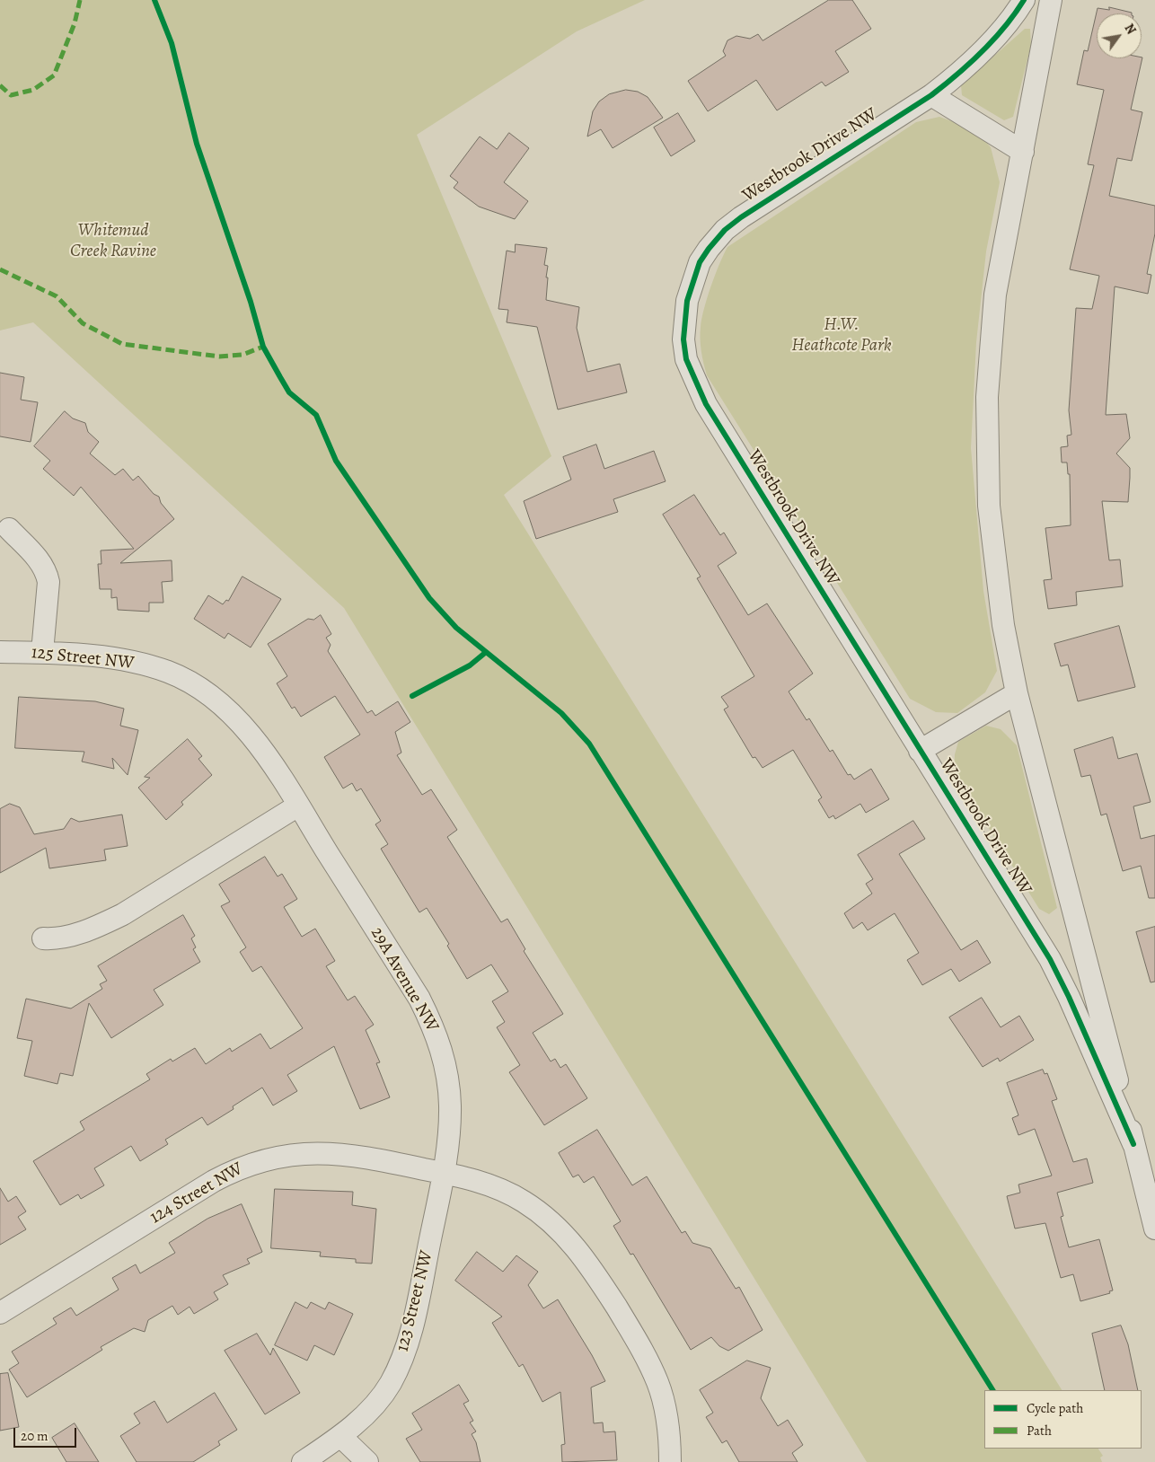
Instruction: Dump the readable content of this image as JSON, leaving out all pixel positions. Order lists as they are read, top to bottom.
{
  "streets": {
    "street": [
      "Westbrook Drive NW",
      "125 Street NW",
      "29A Avenue NW",
      "124 Street NW",
      "123 Street NW"
    ]
  },
  "crossings": [
    ["125 Street NW", "29A Avenue NW"],
    ["29A Avenue NW", "124 Street NW"],
    ["29A Avenue NW", "123 Street NW"],
    ["124 Street NW", "123 Street NW"]
  ],
  "parks": ["Whitemud Creek Ravine", "H.W. Heathcote Park"],
  "legend": ["Cycle path", "Path"],
  "scale_bar": "20 m",
  "north": "top right"
}
